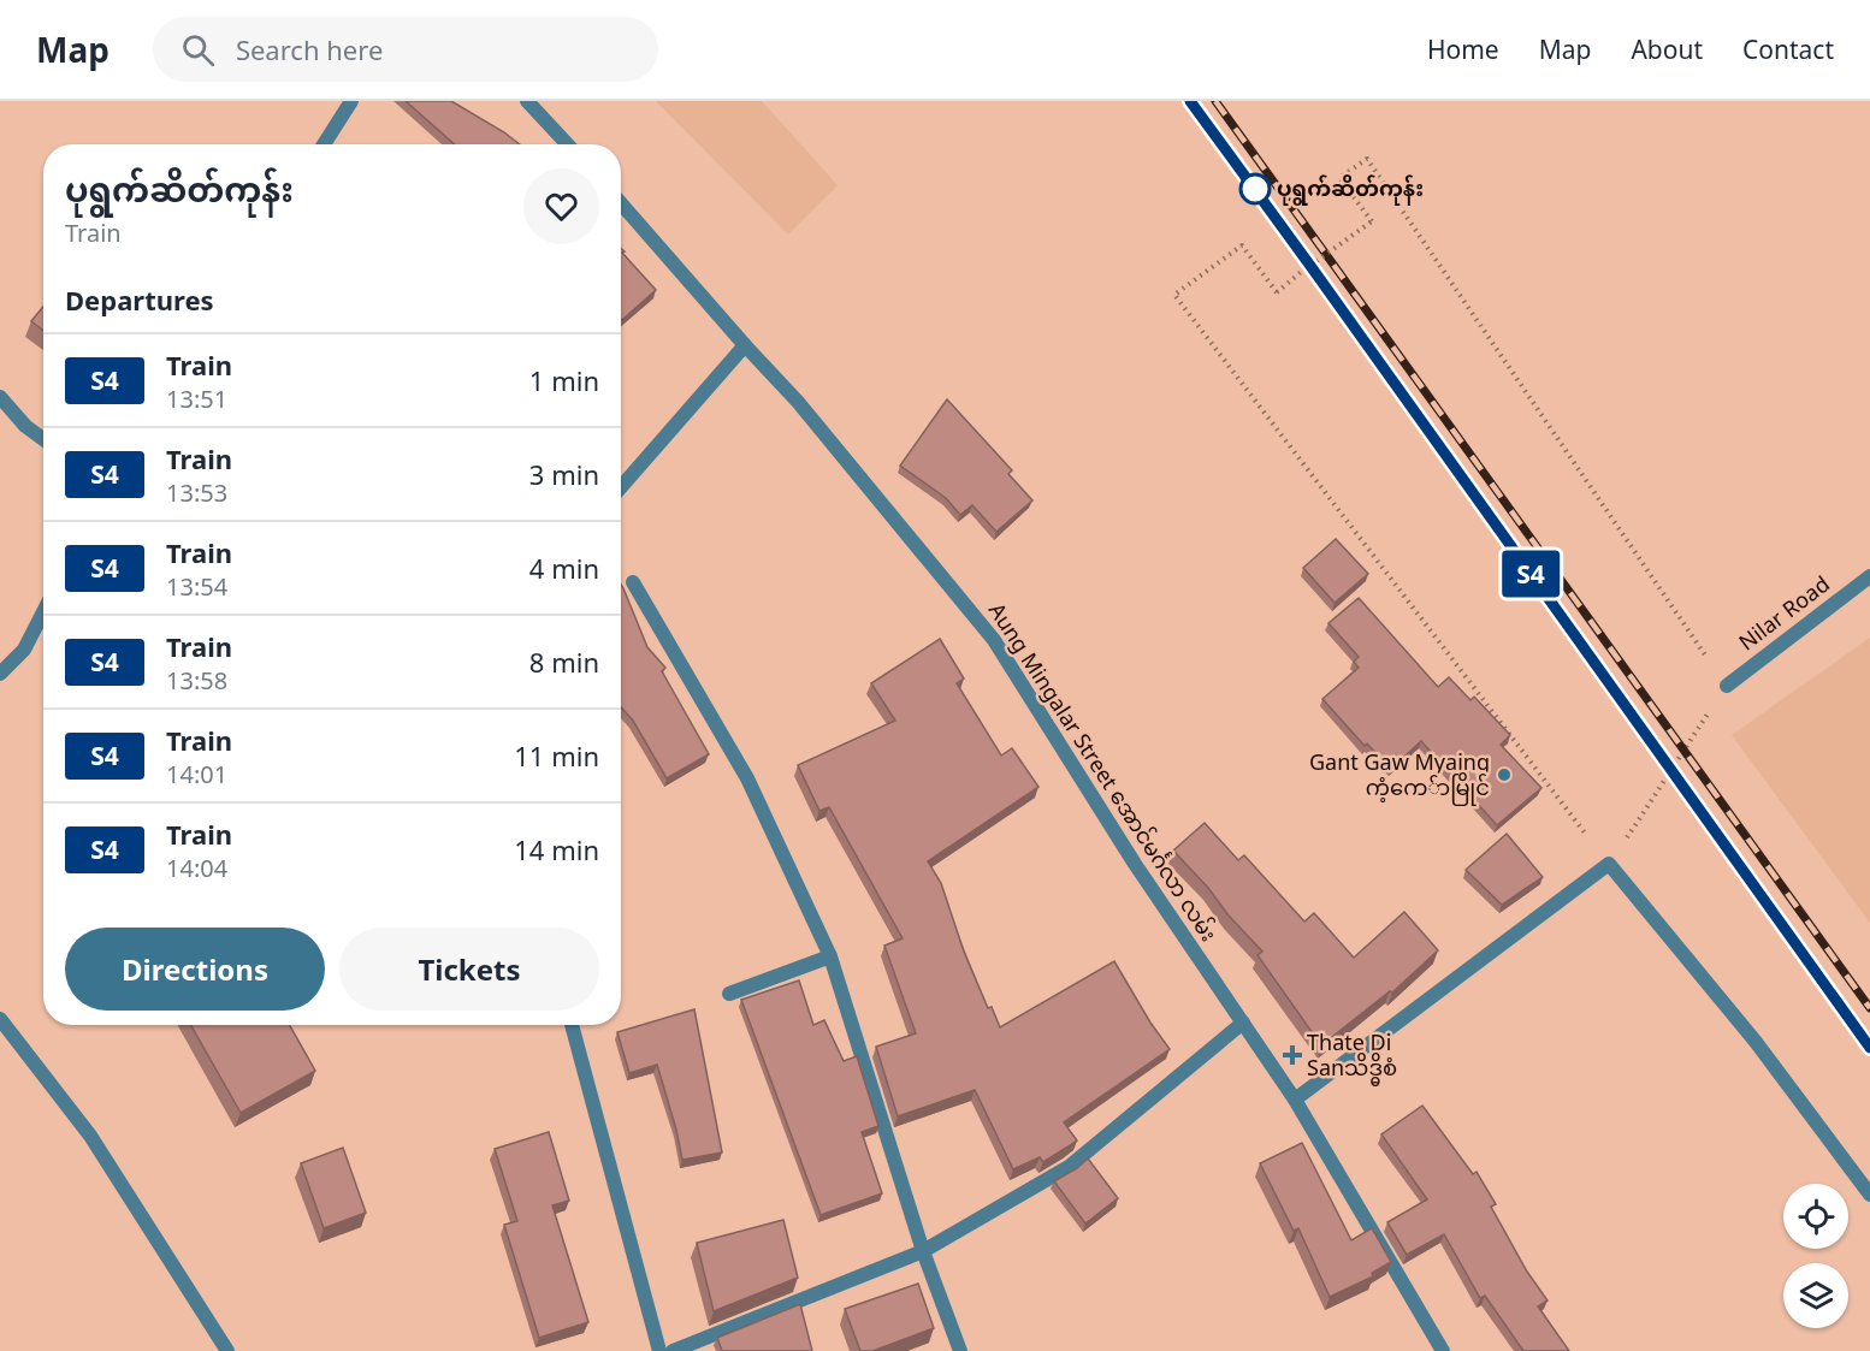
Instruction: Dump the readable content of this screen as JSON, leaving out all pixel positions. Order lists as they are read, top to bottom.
{
  "streets": {
    "street": ["Nilar Road", "Aung Mingalar Street အောင်မင်္ဂလာ လမ်း"]
  },
  "places": {
    "other": ["ပုရွက်ဆိတ်ကုန်း", "Gant Gaw Myaing ကံ့ကေ်ာမြိုင်"],
    "health": ["Thate Di Sanသိဒ္ဓိစံ"]
  },
  "page": {
    "header": "Map",
    "search": "Search here",
    "nav": [
      "Home",
      "Map",
      "About",
      "Contact"
    ],
    "on_map": "S4",
    "heading": [
      ["ပုရွက်ဆိတ်ကုန်း", "Train"],
      "Departures"
    ],
    "list": [
      {
        "mark": "S4",
        "name": "Train",
        "note": "13:51",
        "value": "1 min"
      },
      {
        "mark": "S4",
        "name": "Train",
        "note": "13:53",
        "value": "3 min"
      },
      {
        "mark": "S4",
        "name": "Train",
        "note": "13:54",
        "value": "4 min"
      },
      {
        "mark": "S4",
        "name": "Train",
        "note": "13:58",
        "value": "8 min"
      },
      {
        "mark": "S4",
        "name": "Train",
        "note": "14:01",
        "value": "11 min"
      },
      {
        "mark": "S4",
        "name": "Train",
        "note": "14:04",
        "value": "14 min"
      }
    ],
    "buttons": ["Directions", "Tickets"]
  }
}
